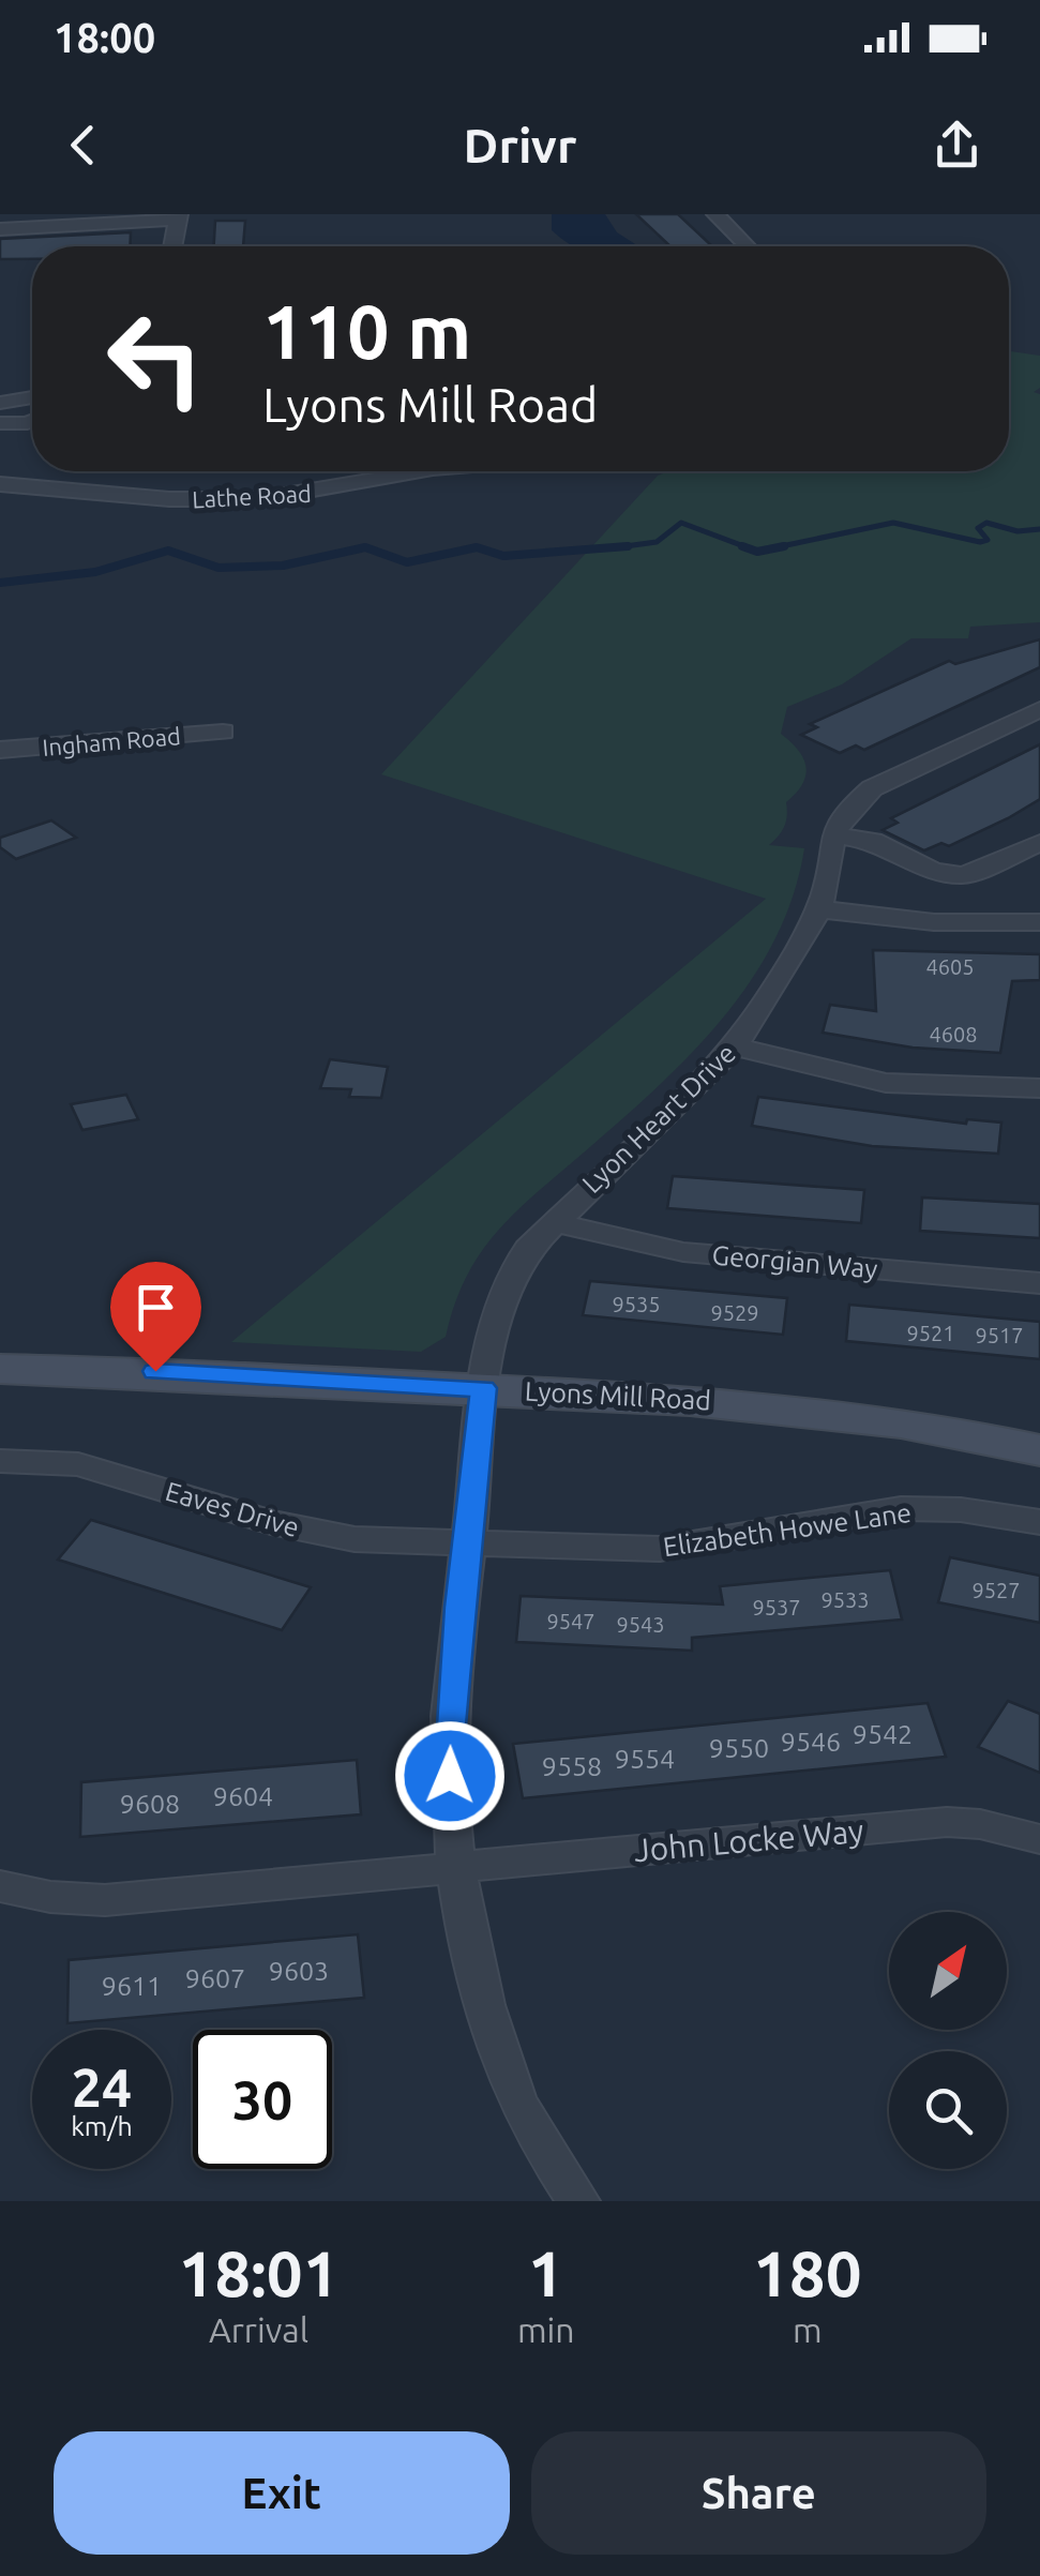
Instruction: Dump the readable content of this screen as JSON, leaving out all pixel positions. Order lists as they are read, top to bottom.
{
  "streets": {
    "main road": ["Lyons Mill Road"],
    "street": [
      "Lathe Road",
      "Ingham Road",
      "Lyon Heart Drive",
      "Georgian Way",
      "Eaves Drive",
      "Elizabeth Howe Lane",
      "John Locke Way"
    ]
  },
  "crossings": [
    ["Lyon Heart Drive", "Georgian Way"],
    ["Lyon Heart Drive", "Lyons Mill Road"],
    ["Lyon Heart Drive", "Eaves Drive"],
    ["Lyon Heart Drive", "Elizabeth Howe Lane"],
    ["Lyon Heart Drive", "John Locke Way"],
    ["Eaves Drive", "Elizabeth Howe Lane"]
  ],
  "house_numbers": [
    "4605",
    "4608",
    "9535",
    "9529",
    "9521",
    "9517",
    "9527",
    "9533",
    "9537",
    "9547",
    "9543",
    "9542",
    "9546",
    "9550",
    "9554",
    "9558",
    "9604",
    "9608",
    "9603",
    "9607",
    "9611"
  ],
  "north": "top right",
  "page": {
    "status": "18:00",
    "header": "Drivr",
    "turn": ["110 m", "Lyons Mill Road"],
    "speed": "24 km/h",
    "limit": "30",
    "eta": [
      "18:01",
      "Arrival",
      "1",
      "min",
      "180",
      "m"
    ],
    "buttons": ["Exit", "Share"]
  }
}
